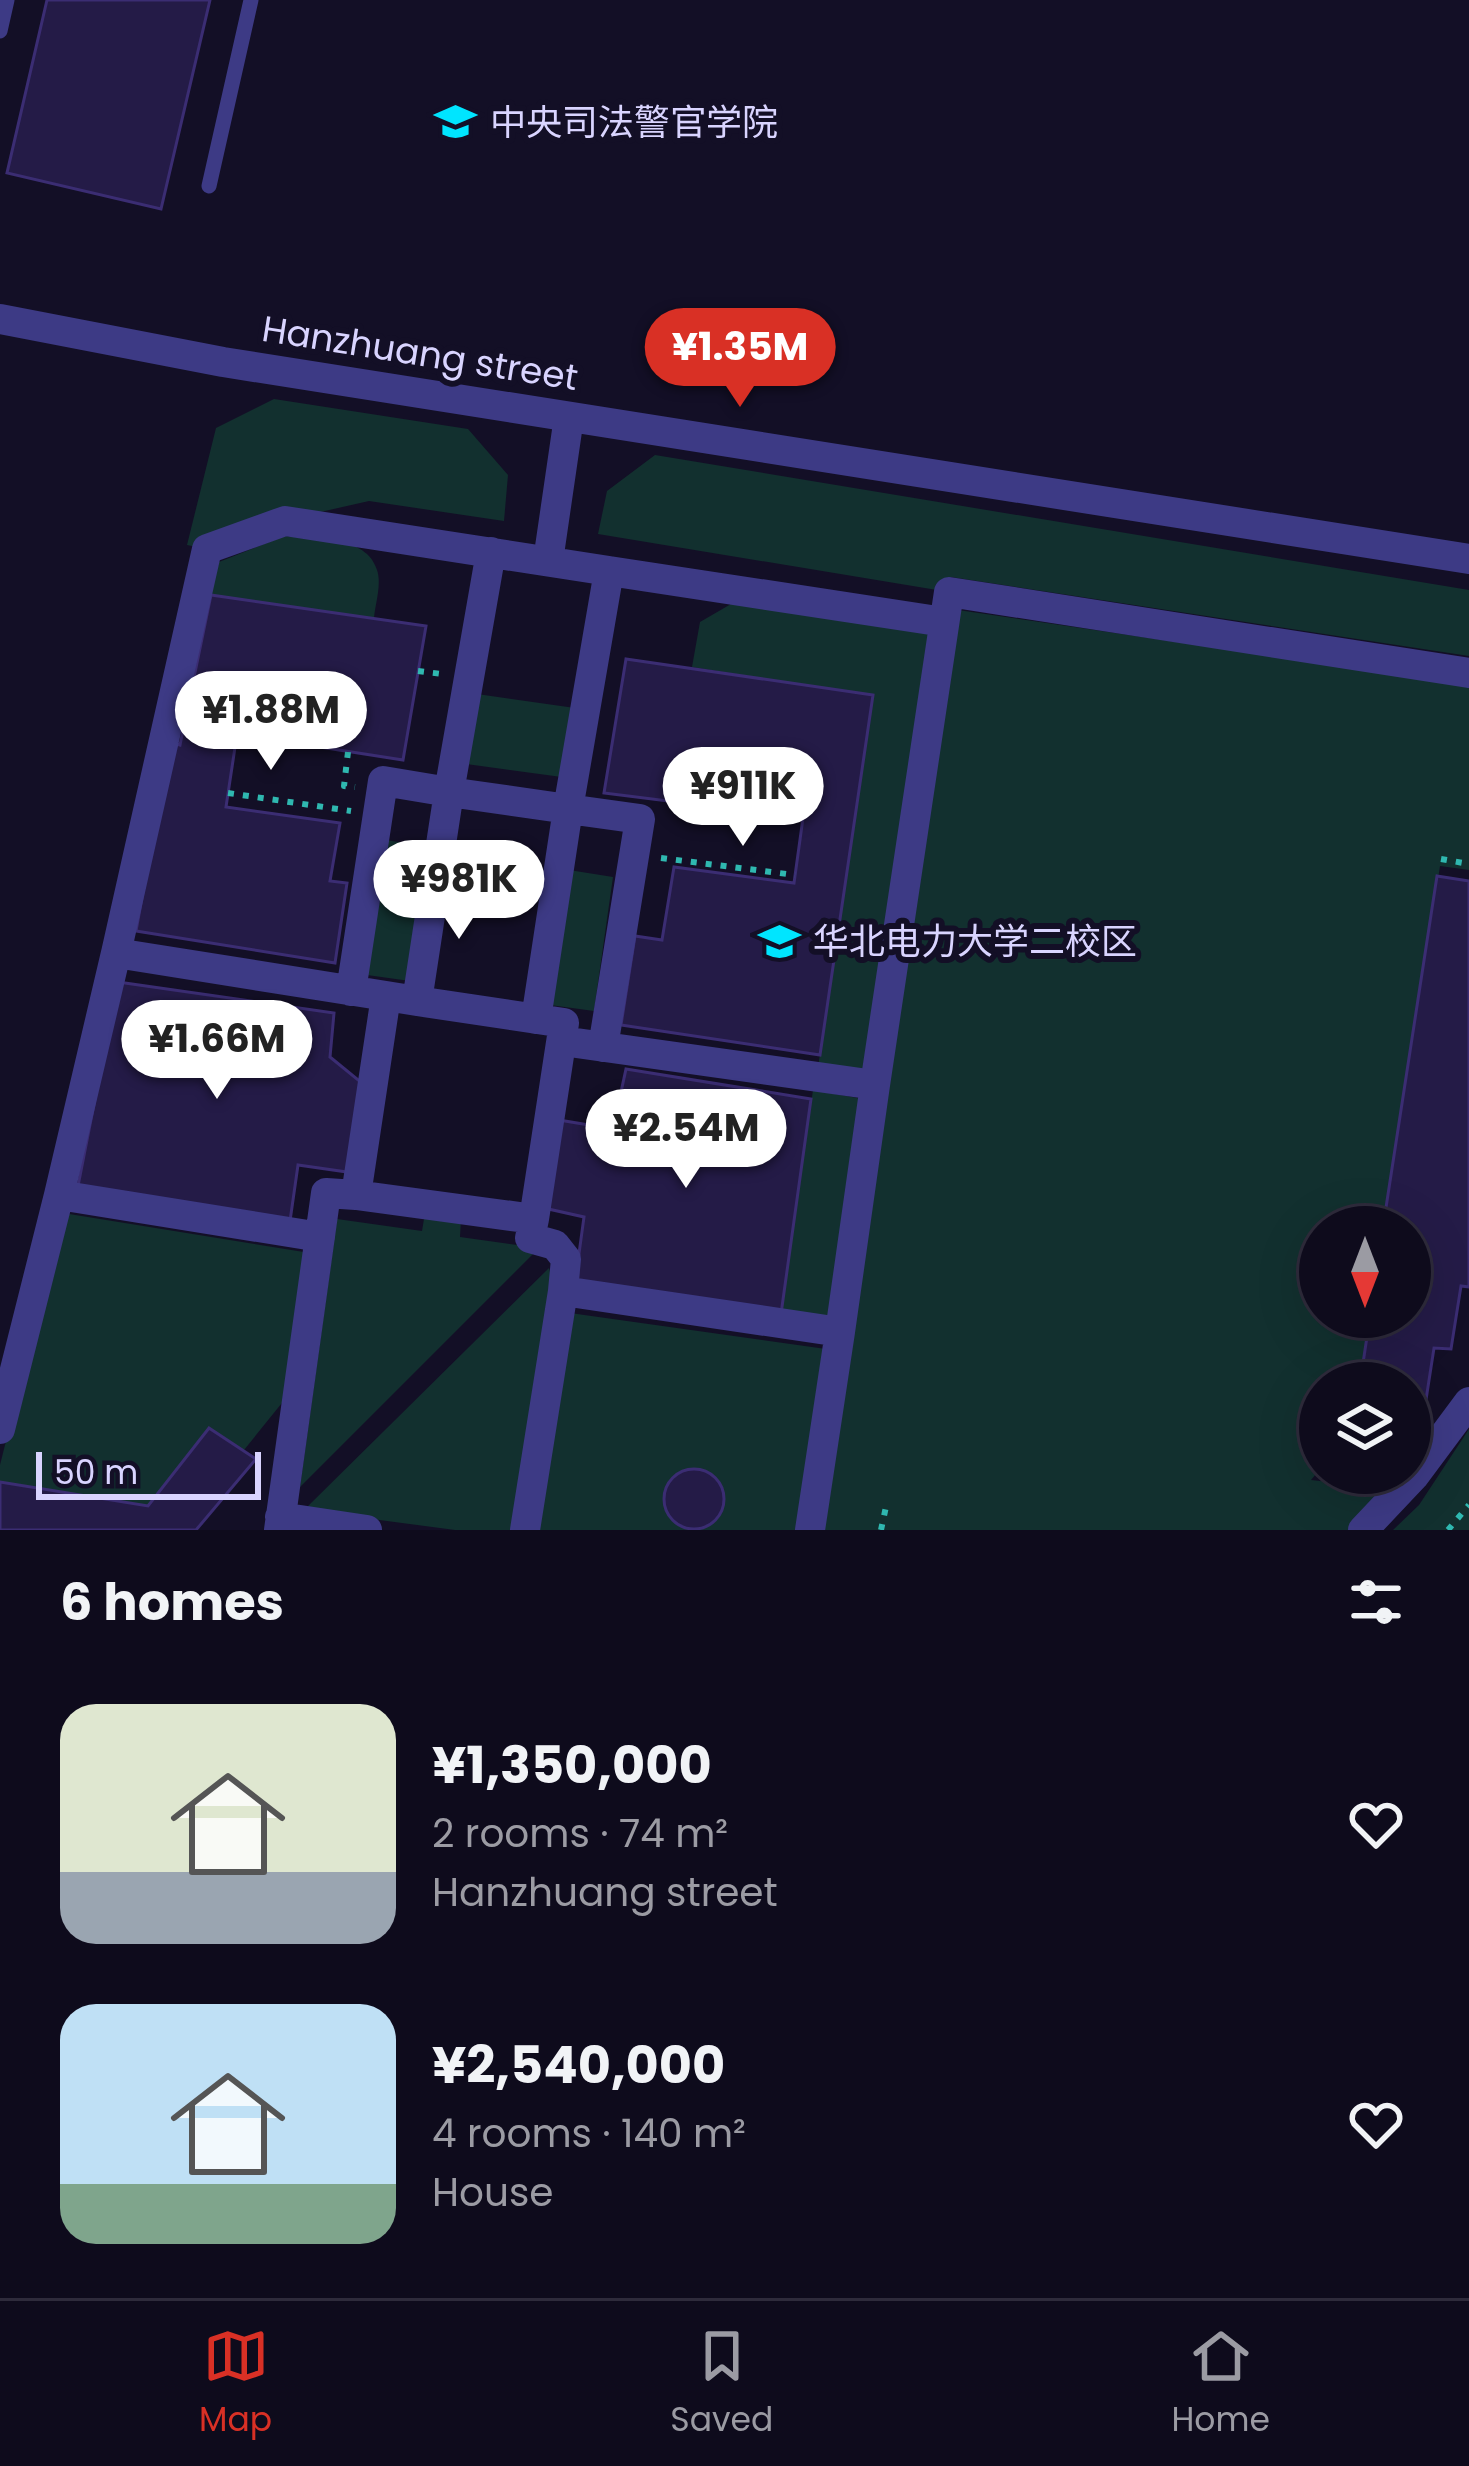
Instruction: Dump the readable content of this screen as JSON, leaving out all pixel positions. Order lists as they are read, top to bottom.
{
  "streets": {
    "street": ["Hanzhuang street"]
  },
  "places": {
    "school or university": ["中央司法警官学院", "华北电力大学二校区"]
  },
  "scale_bar": "50 m",
  "north": "bottom",
  "page": {
    "price": [
      "¥1.35M",
      "¥1.88M",
      "¥911K",
      "¥981K",
      "¥1.66M",
      "¥2.54M"
    ],
    "scale": "50 m",
    "heading": "6 homes",
    "list": [
      {
        "name": "¥1,350,000",
        "note": "2 rooms · 74 m² · Hanzhuang street"
      },
      {
        "name": "¥2,540,000",
        "note": "4 rooms · 140 m² · House"
      }
    ],
    "tabs": ["Map", "Saved", "Home"]
  }
}
